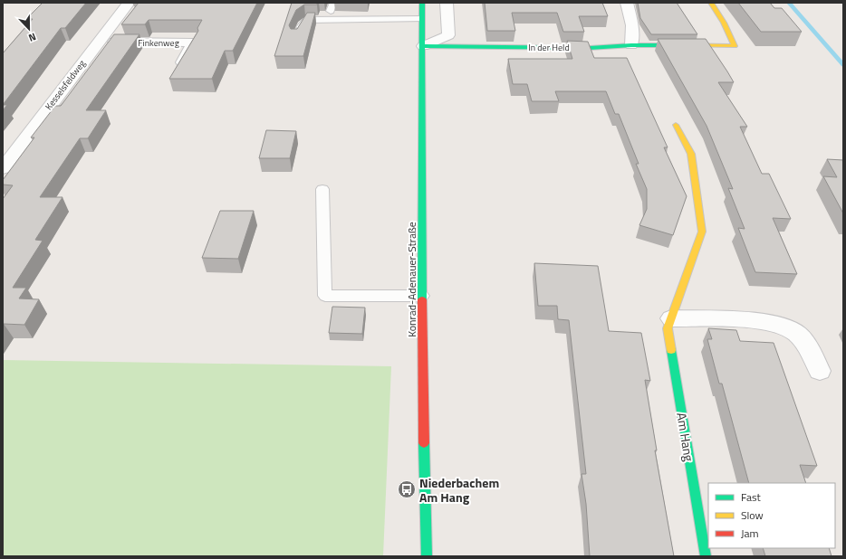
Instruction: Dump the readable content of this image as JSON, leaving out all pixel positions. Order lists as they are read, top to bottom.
{
  "streets": {
    "street": [
      "Finkenweg",
      "In der Held",
      "Kesselsfeldweg",
      "Konrad-Adenauer-Straße",
      "Am Hang"
    ]
  },
  "crossings": [
    ["Finkenweg", "Kesselsfeldweg"],
    ["In der Held", "Konrad-Adenauer-Straße"]
  ],
  "places": {
    "bus stop": ["Niederbachem Am Hang"]
  },
  "legend": ["Fast", "Slow", "Jam"],
  "north": "bottom"
}
